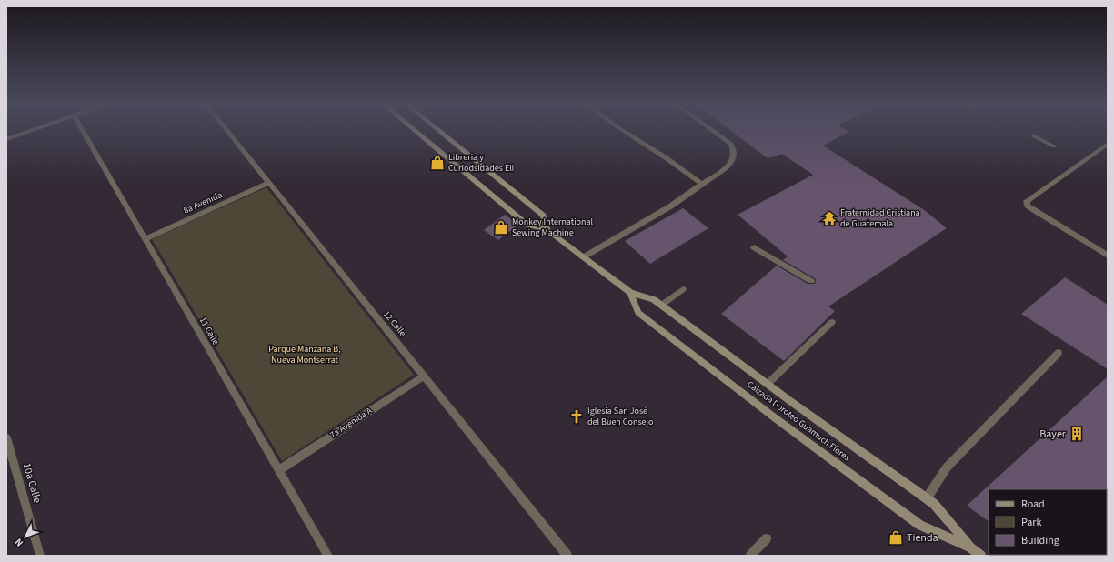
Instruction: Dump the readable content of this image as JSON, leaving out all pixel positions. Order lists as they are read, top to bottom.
{
  "streets": {
    "main road": ["Calzada Doroteo Guamuch Flores"],
    "street": [
      "8a Avenida",
      "12 Calle",
      "11 Calle",
      "7a Avenida A",
      "10a Calle"
    ]
  },
  "crossings": [
    ["8a Avenida", "12 Calle"],
    ["8a Avenida", "11 Calle"],
    ["12 Calle", "7a Avenida A"],
    ["11 Calle", "7a Avenida A"]
  ],
  "parks": ["Parque Manzana B, Nueva Montserrat"],
  "places": {
    "shop": ["Libreria y Curiodsidades Eli", "Monkey International Sewing Machine", "Tienda"],
    "temple": ["Fraternidad Cristiana de Guatemala"],
    "church": ["Iglesia San José del Buen Consejo"],
    "building": ["Bayer"]
  },
  "legend": ["Road", "Park", "Building"],
  "north": "bottom left"
}
